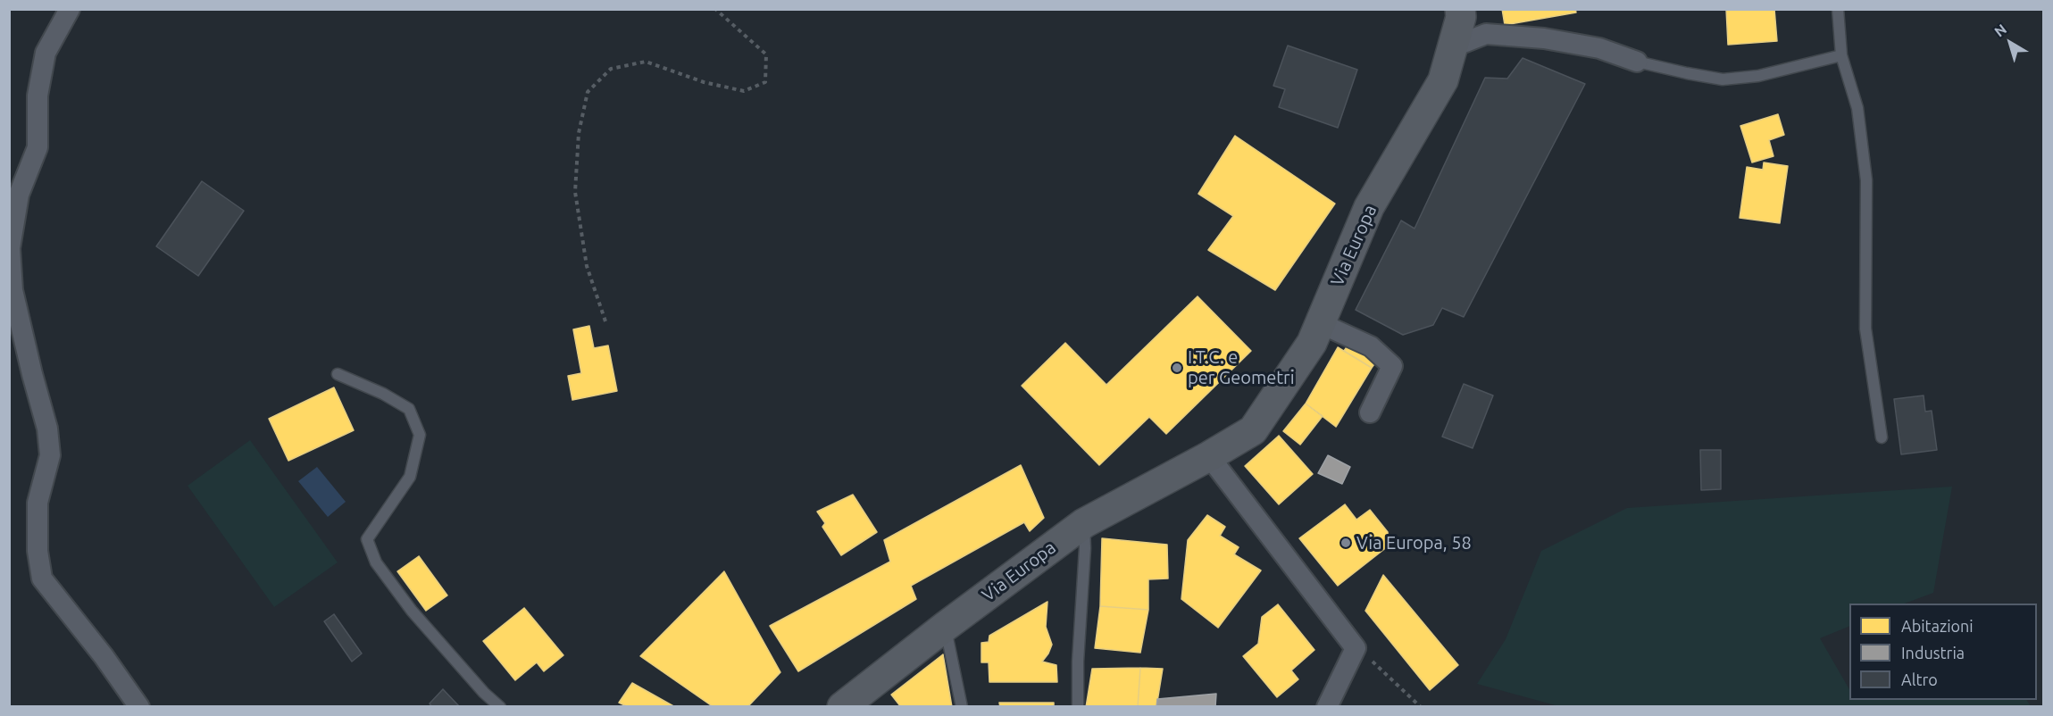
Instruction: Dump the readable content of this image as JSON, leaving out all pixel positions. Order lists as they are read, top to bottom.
{
  "streets": {
    "main road": ["Via Europa"]
  },
  "places": ["I.T.C. e per Geometri", "Via Europa, 58"],
  "legend": ["Abitazioni", "Industria", "Altro"],
  "north": "top left"
}
